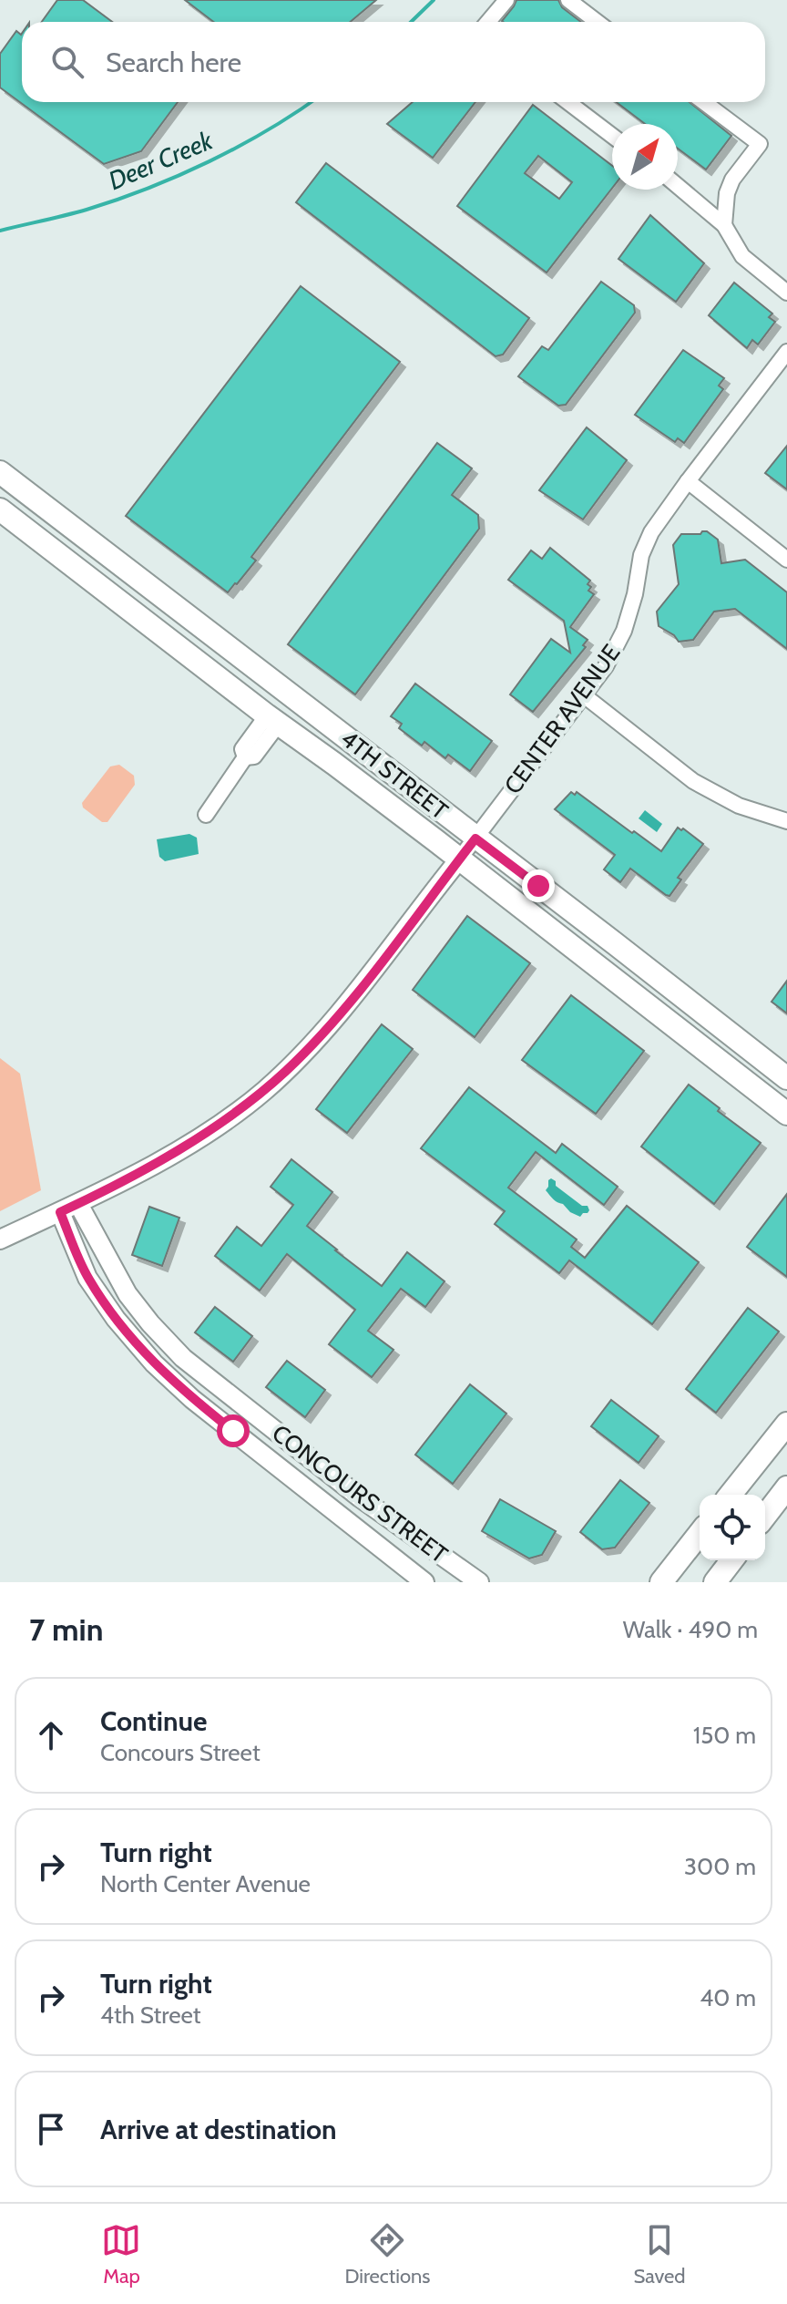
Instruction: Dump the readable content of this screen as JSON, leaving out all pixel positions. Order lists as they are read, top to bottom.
{
  "streets": {
    "main road": ["4TH STREET"],
    "street": ["CENTER AVENUE", "CONCOURS STREET"]
  },
  "crossings": [
    ["CENTER AVENUE", "4TH STREET"]
  ],
  "water": ["Deer Creek"],
  "north": "top right",
  "page": {
    "search": "Search here",
    "heading": ["7 min", "Walk · 490 m"],
    "list": [
      ["Continue", "Concours Street", "150 m"],
      ["Turn right", "North Center Avenue", "300 m"],
      ["Turn right", "4th Street", "40 m"],
      "Arrive at destination"
    ],
    "nav": ["Map", "Directions", "Saved"]
  }
}
